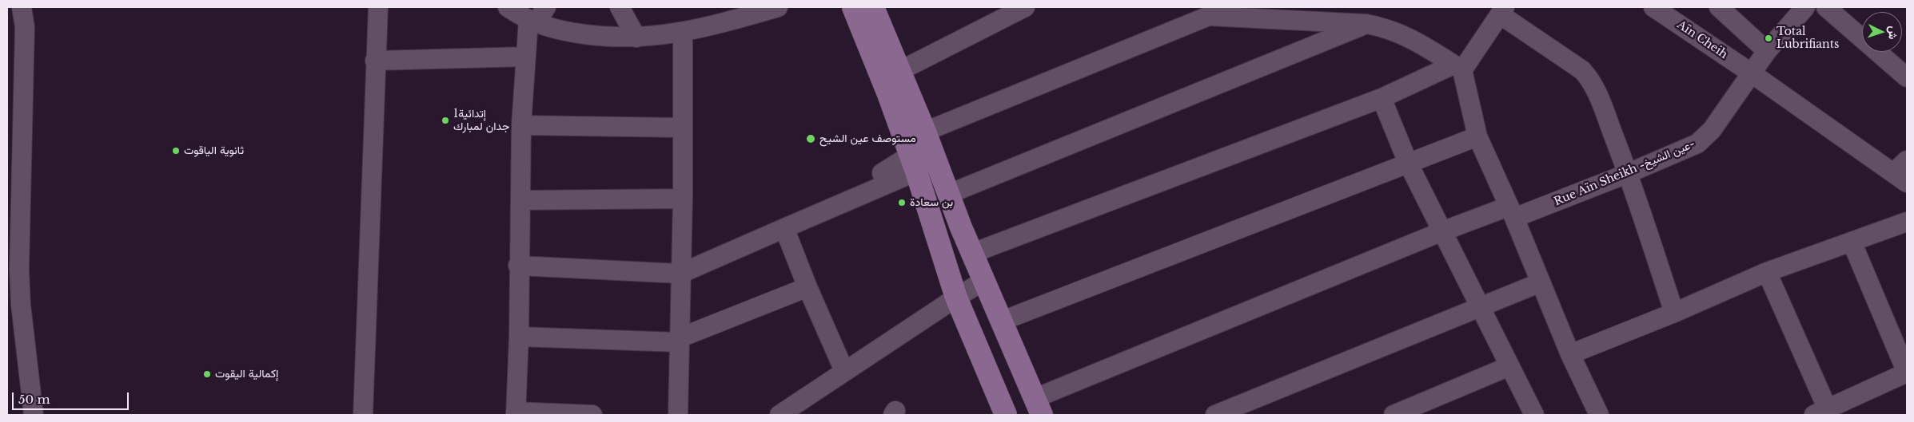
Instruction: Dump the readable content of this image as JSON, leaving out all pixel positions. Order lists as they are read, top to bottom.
{
  "streets": {
    "street": ["Aïn Cheih", "Rue Aïn Sheikh -عين الشيخ-"]
  },
  "crossings": [
    ["Aïn Cheih", "Rue Aïn Sheikh -عين الشيخ-"]
  ],
  "places": [
    "Total Lubrifiants",
    "1إتدائية جدان لمبارك",
    "مستوصف عين الشيح",
    "ثانوية الياقوت",
    "بن سعادة",
    "إكمالية اليقوت"
  ],
  "scale_bar": "50 m",
  "north": "right"
}
